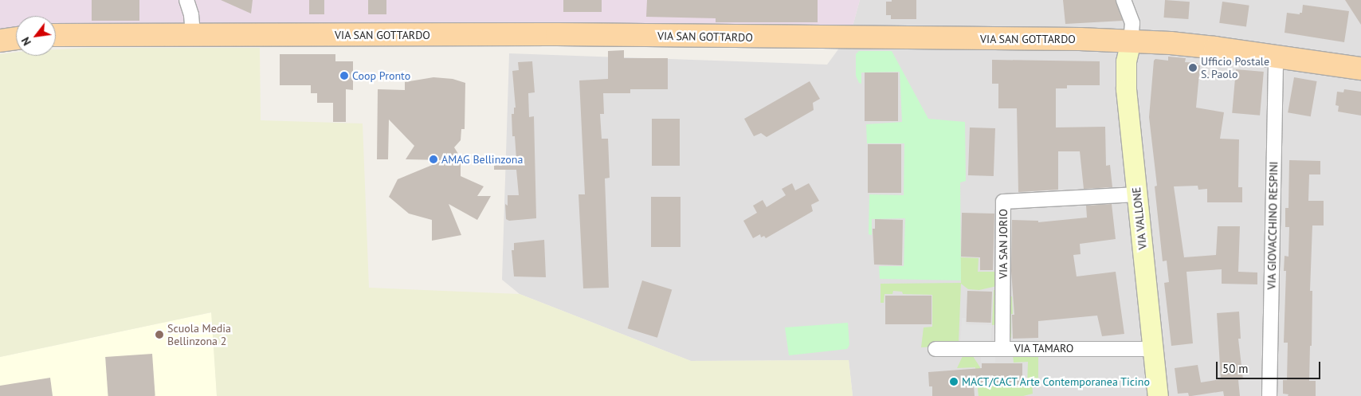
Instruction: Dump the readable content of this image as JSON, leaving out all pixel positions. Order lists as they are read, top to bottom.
{
  "streets": {
    "main road": ["VIA SAN GOTTARDO"],
    "street": [
      "VIA VALLONE",
      "VIA GIOVACCHINO RESPINI",
      "VIA SAN JORIO",
      "VIA TAMARO"
    ]
  },
  "crossings": [
    ["VIA SAN GOTTARDO", "VIA VALLONE"],
    ["VIA SAN GOTTARDO", "VIA GIOVACCHINO RESPINI"],
    ["VIA VALLONE", "VIA SAN JORIO"],
    ["VIA VALLONE", "VIA TAMARO"],
    ["VIA SAN JORIO", "VIA TAMARO"]
  ],
  "places": [
    "Ufficio Postale S. Paolo",
    "Coop Pronto",
    "AMAG Bellinzona",
    "Scuola Media Bellinzona 2",
    "MACT/CACT Arte Contemporanea Ticino"
  ],
  "scale_bar": "50 m",
  "north": "bottom left"
}
